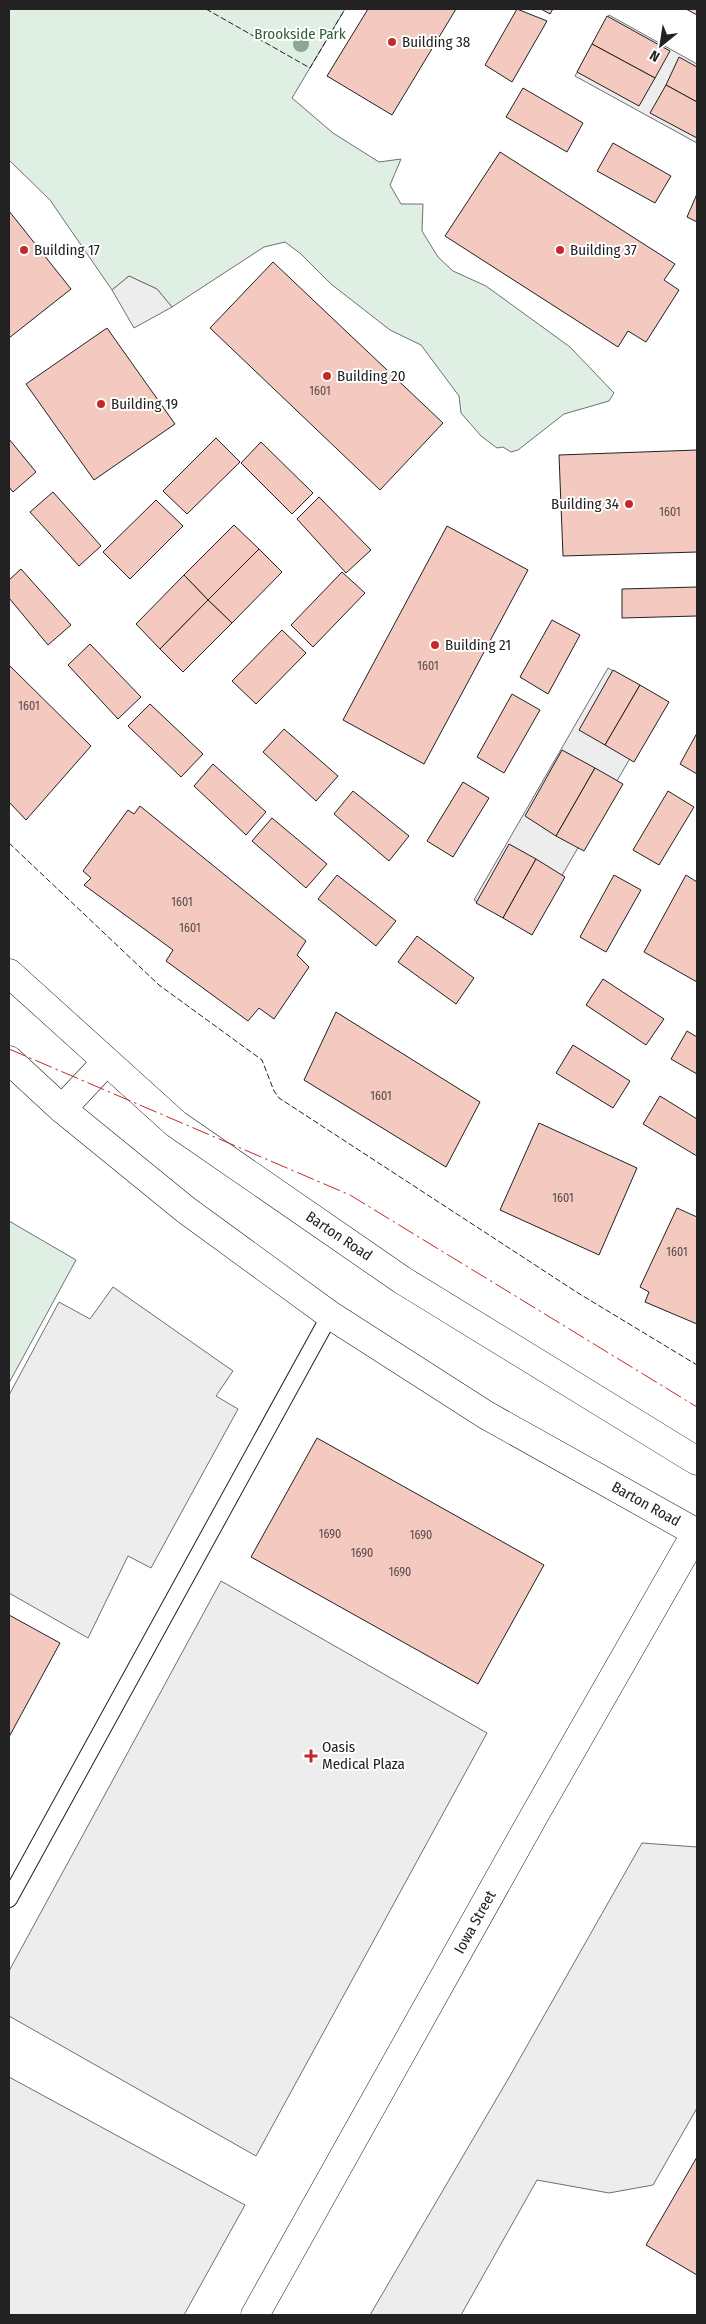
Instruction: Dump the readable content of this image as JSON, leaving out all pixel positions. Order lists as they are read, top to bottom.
{
  "streets": {
    "main road": ["Barton Road", "Iowa Street"]
  },
  "crossings": [
    ["Barton Road", "Iowa Street"]
  ],
  "parks": ["Brookside Park"],
  "places": {
    "other": [
      "Building 38",
      "Building 17",
      "Building 37",
      "Building 20",
      "Building 19",
      "Building 34",
      "Building 21"
    ],
    "health": ["Oasis Medical Plaza"]
  },
  "house_numbers": [
    "1601",
    "1601",
    "1601",
    "1601",
    "1601",
    "1601",
    "1601",
    "1601",
    "1601",
    "1690",
    "1690",
    "1690",
    "1690"
  ],
  "north": "bottom left"
}
